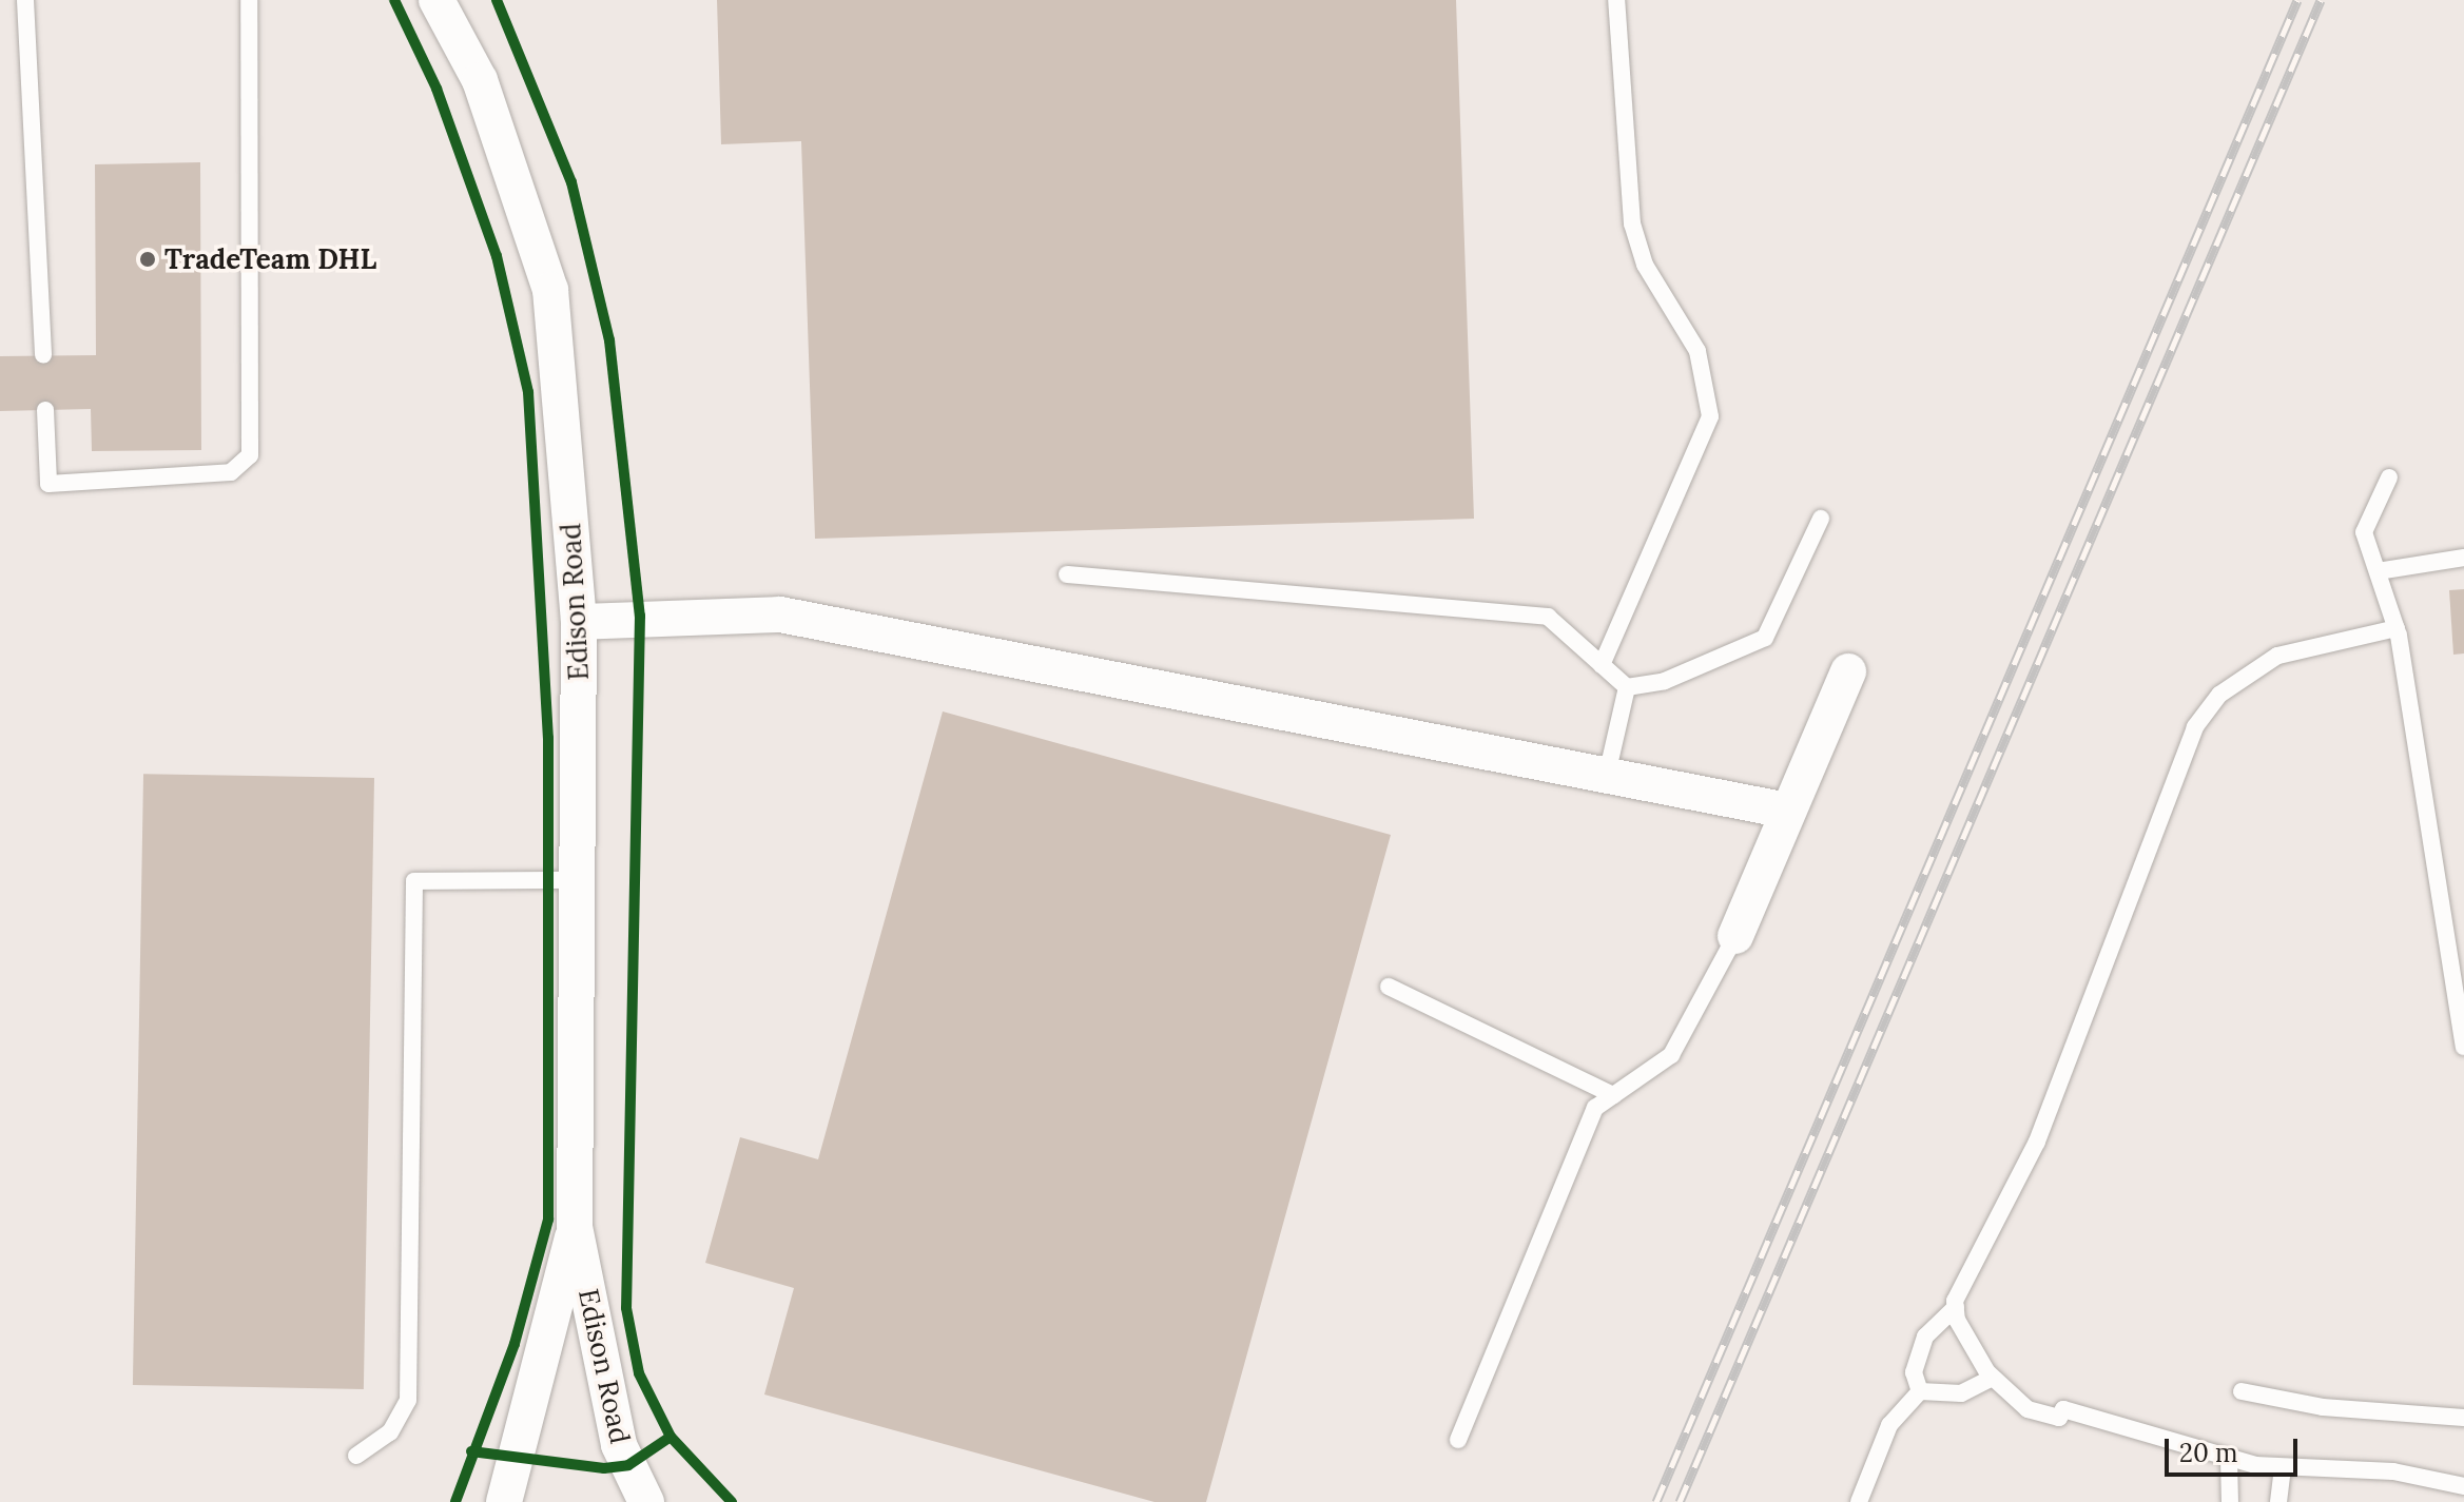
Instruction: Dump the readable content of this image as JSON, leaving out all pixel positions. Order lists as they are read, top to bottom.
{
  "streets": {
    "street": ["Edison Road"]
  },
  "places": ["TradeTeam DHL"],
  "scale_bar": "20 m"
}
